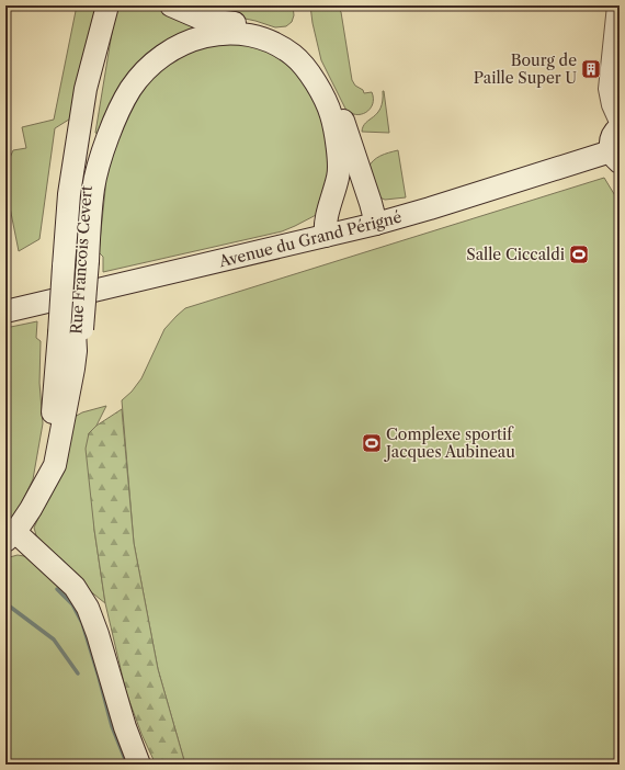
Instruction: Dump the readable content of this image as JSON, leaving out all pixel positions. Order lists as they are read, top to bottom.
{
  "streets": {
    "street": ["Avenue du Grand Périgné", "Rue Francois Cevert"]
  },
  "places": {
    "building": ["Bourg de Paille Super U"],
    "sports": ["Salle Ciccaldi", "Complexe sportif Jacques Aubineau"]
  }
}
